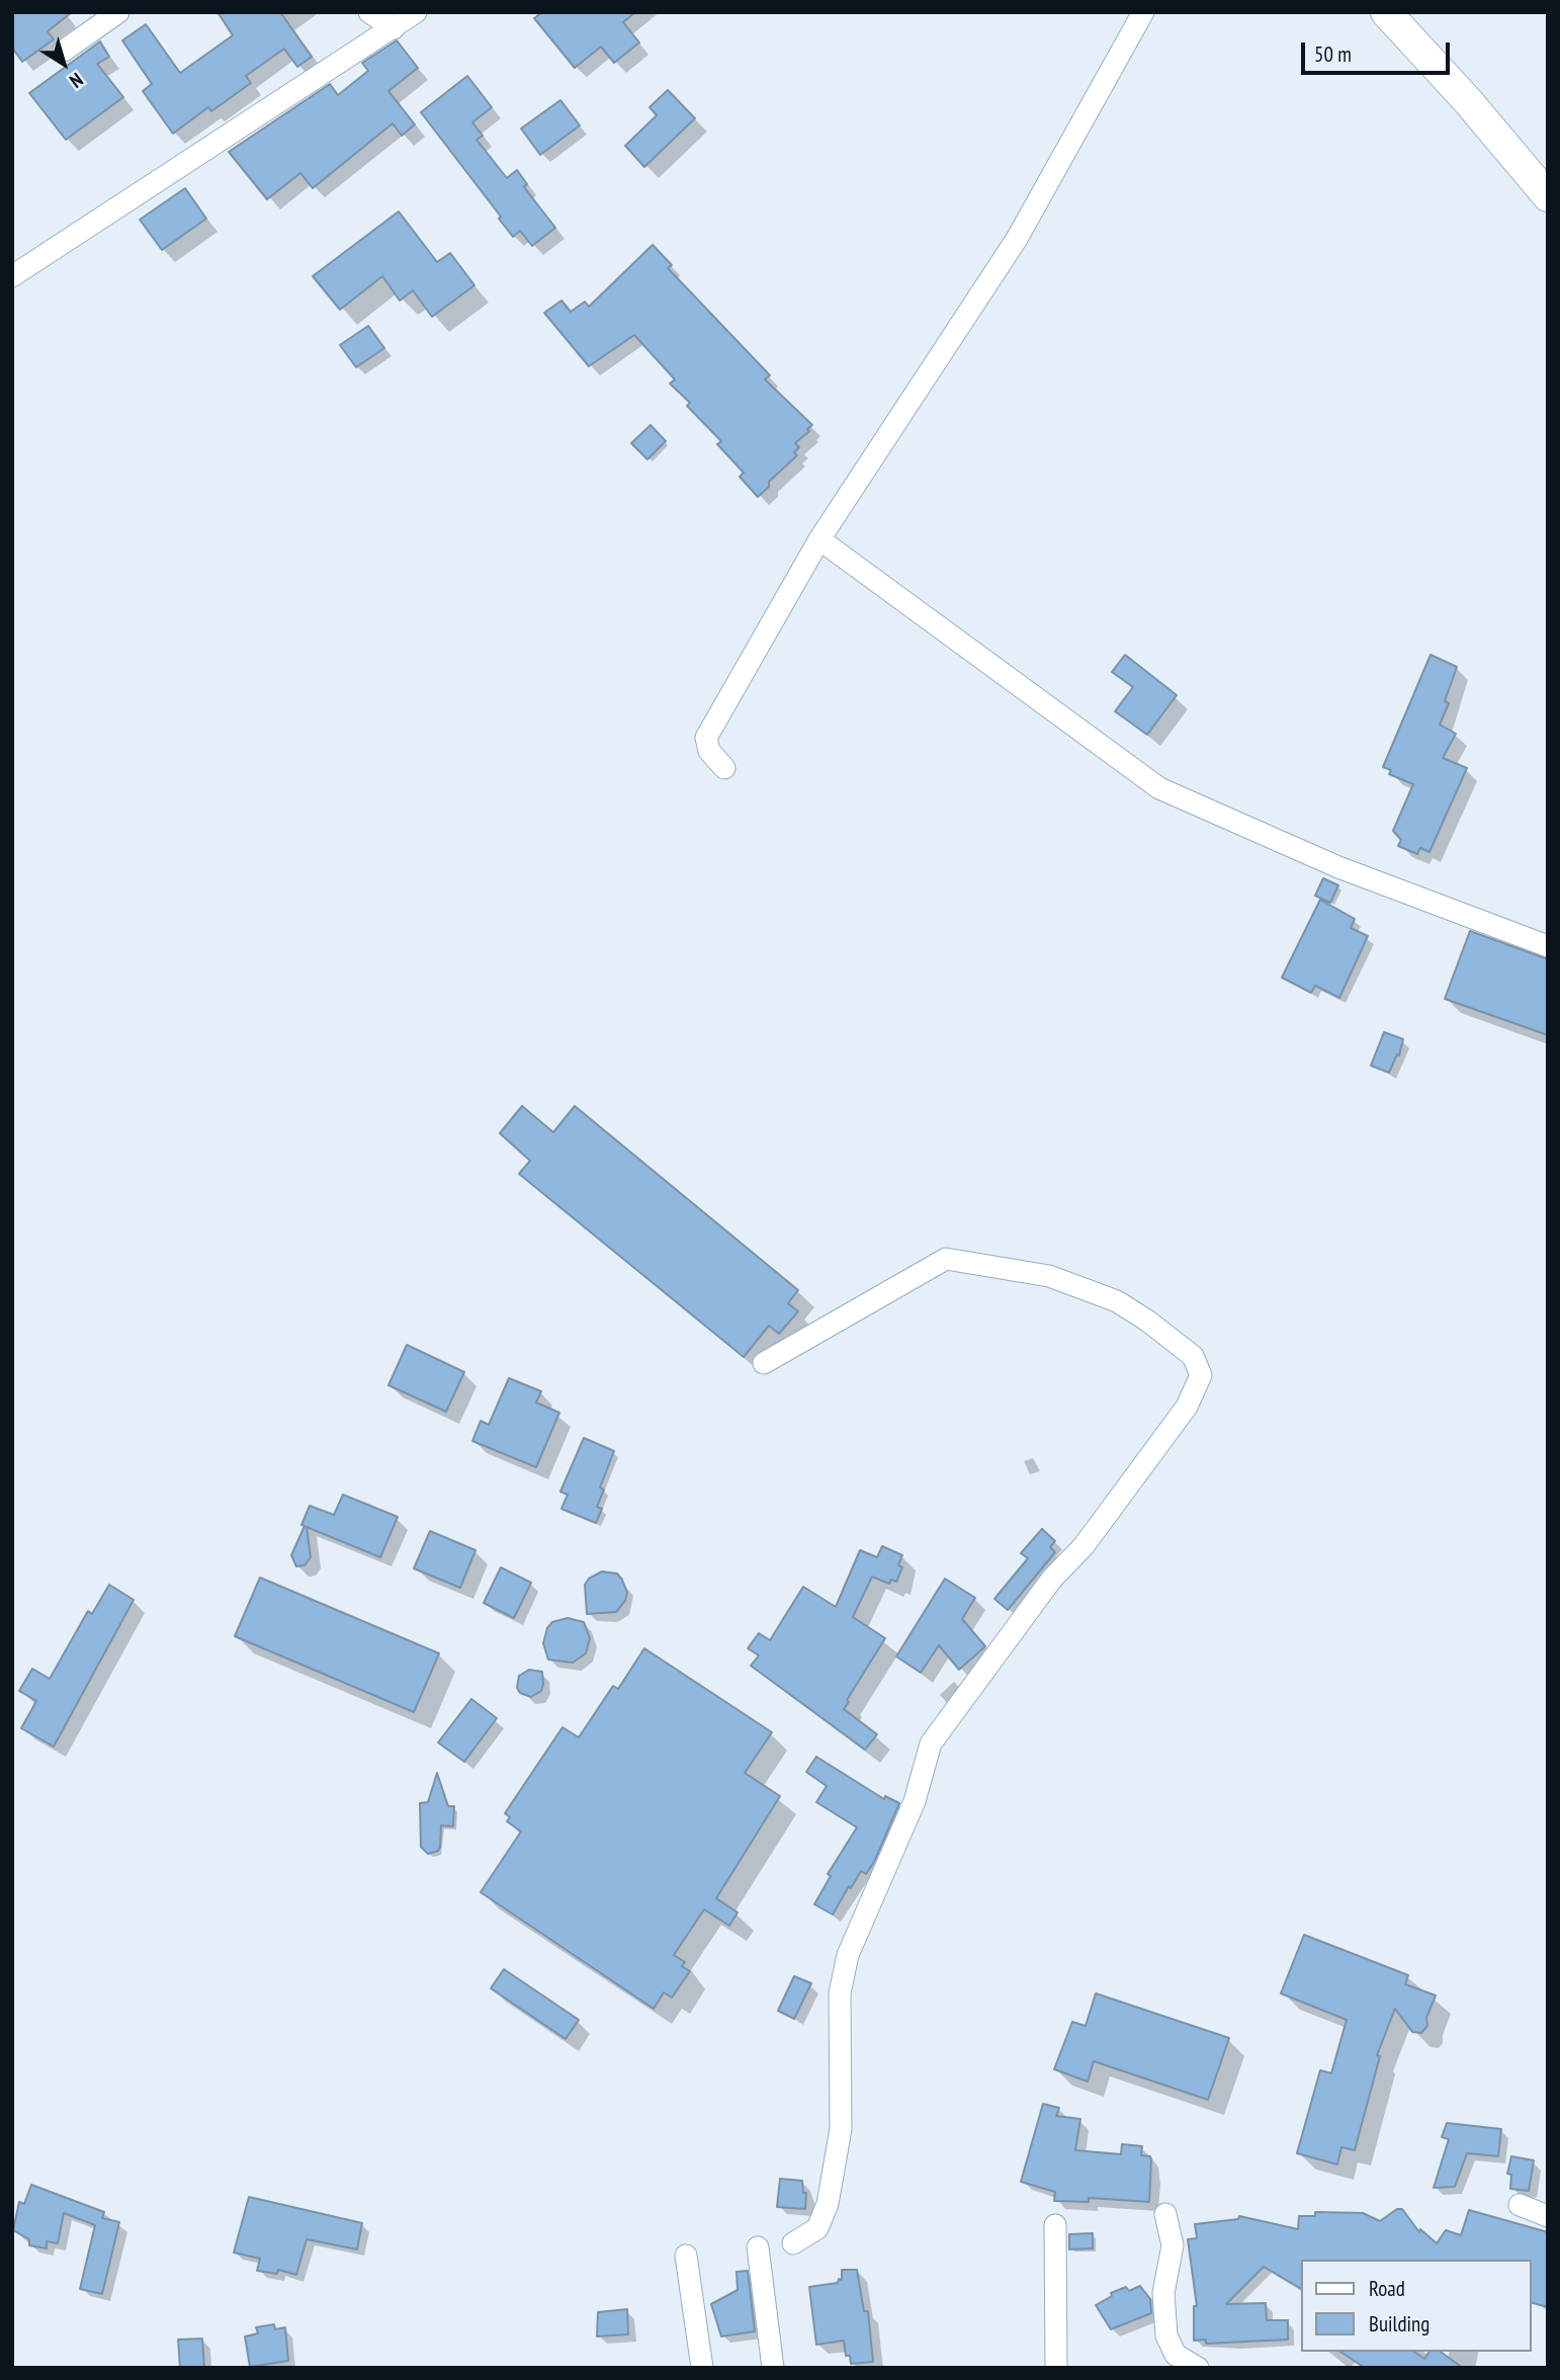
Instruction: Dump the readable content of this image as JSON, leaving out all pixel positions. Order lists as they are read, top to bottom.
{
  "legend": ["Road", "Building"],
  "scale_bar": "50 m",
  "north": "bottom right"
}
